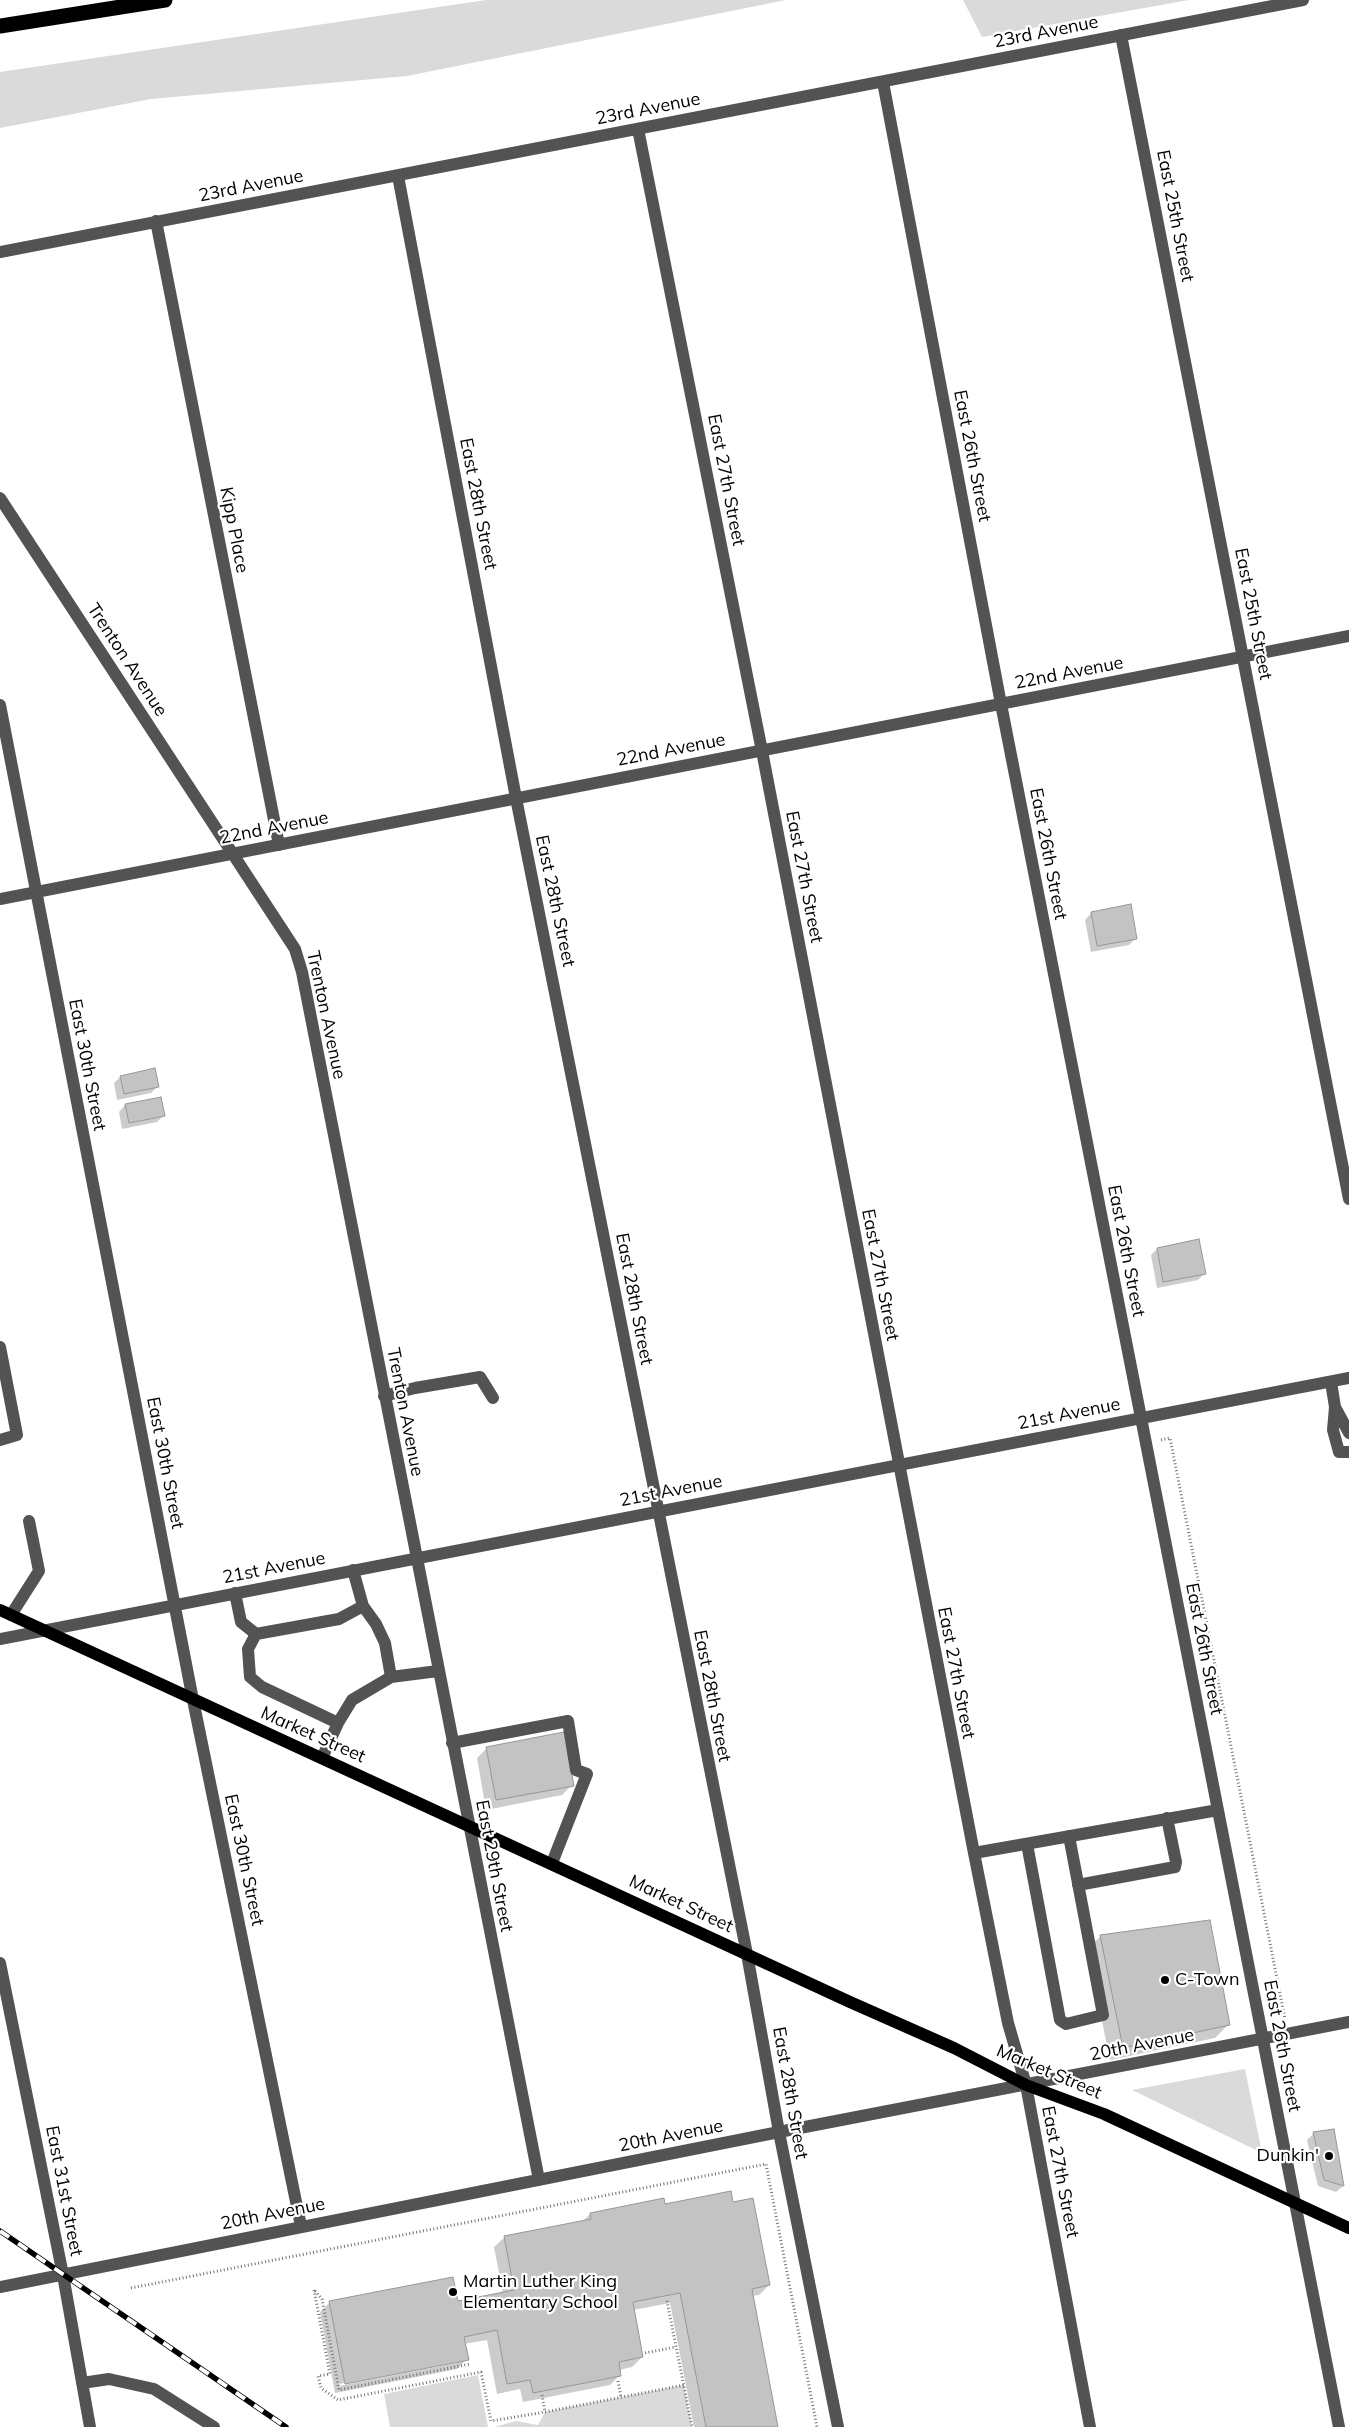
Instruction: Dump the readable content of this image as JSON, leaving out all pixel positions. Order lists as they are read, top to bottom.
{
  "streets": {
    "main road": ["Market Street"],
    "street": [
      "23rd Avenue",
      "East 25th Street",
      "East 26th Street",
      "East 27th Street",
      "East 28th Street",
      "Kipp Place",
      "Trenton Avenue",
      "22nd Avenue",
      "East 30th Street",
      "21st Avenue",
      "East 29th Street",
      "20th Avenue",
      "East 31st Street"
    ]
  },
  "crossings": [
    ["23rd Avenue", "East 25th Street"],
    ["23rd Avenue", "East 26th Street"],
    ["23rd Avenue", "East 27th Street"],
    ["23rd Avenue", "East 28th Street"],
    ["23rd Avenue", "Kipp Place"],
    ["East 25th Street", "22nd Avenue"],
    ["East 26th Street", "22nd Avenue"],
    ["East 26th Street", "21st Avenue"],
    ["East 26th Street", "Market Street"],
    ["East 26th Street", "20th Avenue"],
    ["East 27th Street", "22nd Avenue"],
    ["East 27th Street", "21st Avenue"],
    ["East 27th Street", "Market Street"],
    ["East 27th Street", "20th Avenue"],
    ["East 28th Street", "22nd Avenue"],
    ["East 28th Street", "21st Avenue"],
    ["East 28th Street", "Market Street"],
    ["East 28th Street", "20th Avenue"],
    ["Kipp Place", "22nd Avenue"],
    ["Trenton Avenue", "22nd Avenue"],
    ["Trenton Avenue", "21st Avenue"],
    ["Trenton Avenue", "East 29th Street"],
    ["22nd Avenue", "East 30th Street"],
    ["East 30th Street", "21st Avenue"],
    ["East 30th Street", "Market Street"],
    ["East 30th Street", "20th Avenue"],
    ["21st Avenue", "Market Street"],
    ["21st Avenue", "East 29th Street"],
    ["Market Street", "East 29th Street"],
    ["Market Street", "20th Avenue"],
    ["East 29th Street", "20th Avenue"],
    ["20th Avenue", "East 31st Street"]
  ],
  "places": ["C-Town", "Dunkin'", "Martin Luther King Elementary School"]
}
